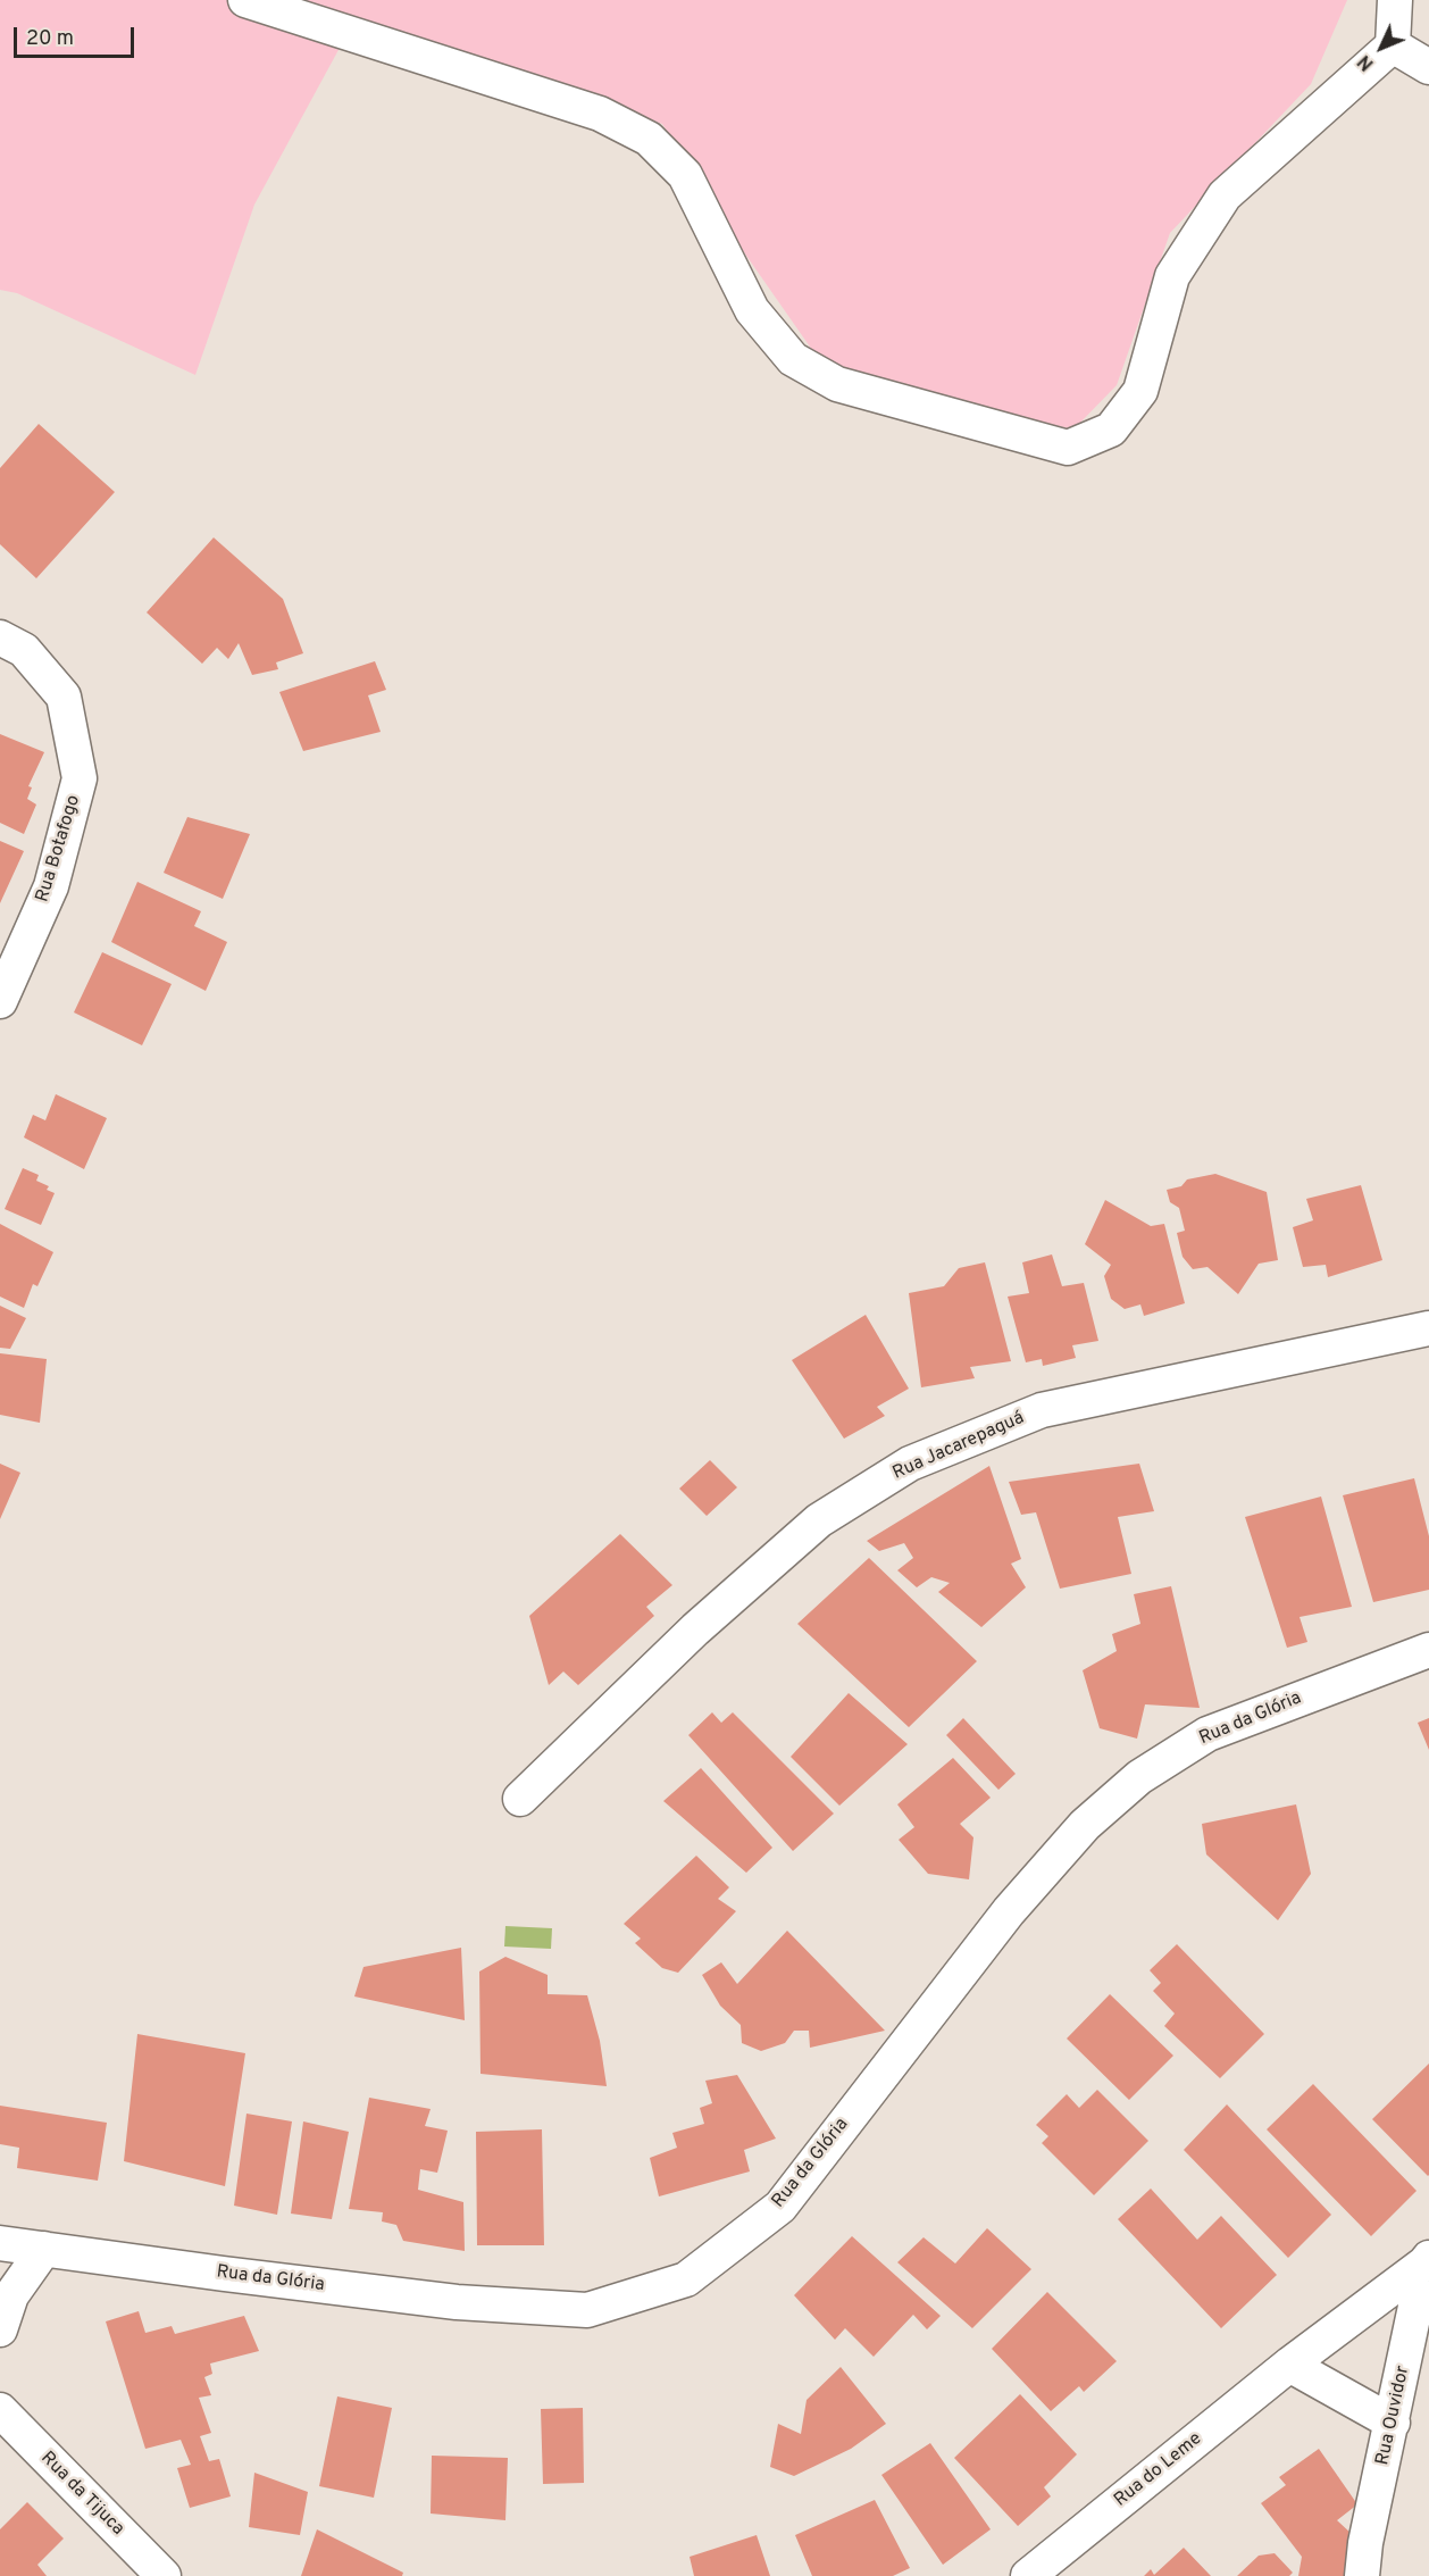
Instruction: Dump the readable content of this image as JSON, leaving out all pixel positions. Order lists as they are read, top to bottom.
{
  "streets": {
    "street": [
      "Rua Botafogo",
      "Rua Jacarepaguá",
      "Rua da Glória",
      "Rua Ouvidor",
      "Rua do Leme",
      "Rua da Tijuca"
    ]
  },
  "crossings": [
    ["Rua Ouvidor", "Rua do Leme"]
  ],
  "scale_bar": "20 m",
  "north": "bottom left"
}
